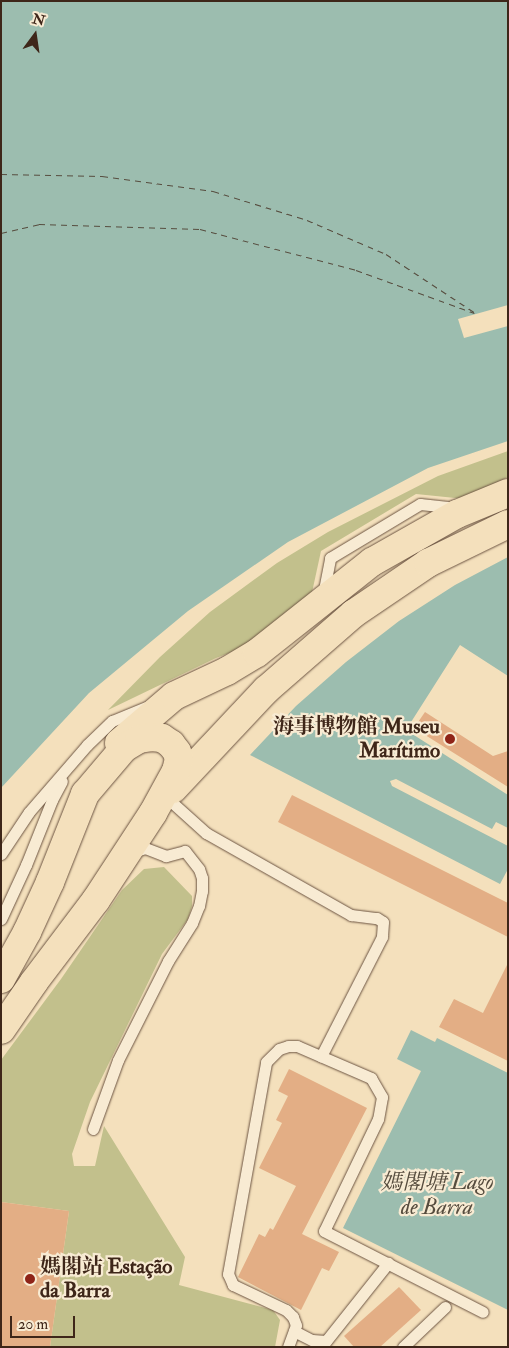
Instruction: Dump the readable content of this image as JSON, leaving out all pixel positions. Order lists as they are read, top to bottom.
{
  "water": ["媽閣塘 Lago de Barra"],
  "places": ["海事博物館 Museu Marítimo", "媽閣站 Estação da Barra"],
  "scale_bar": "20 m",
  "north": "top"
}
